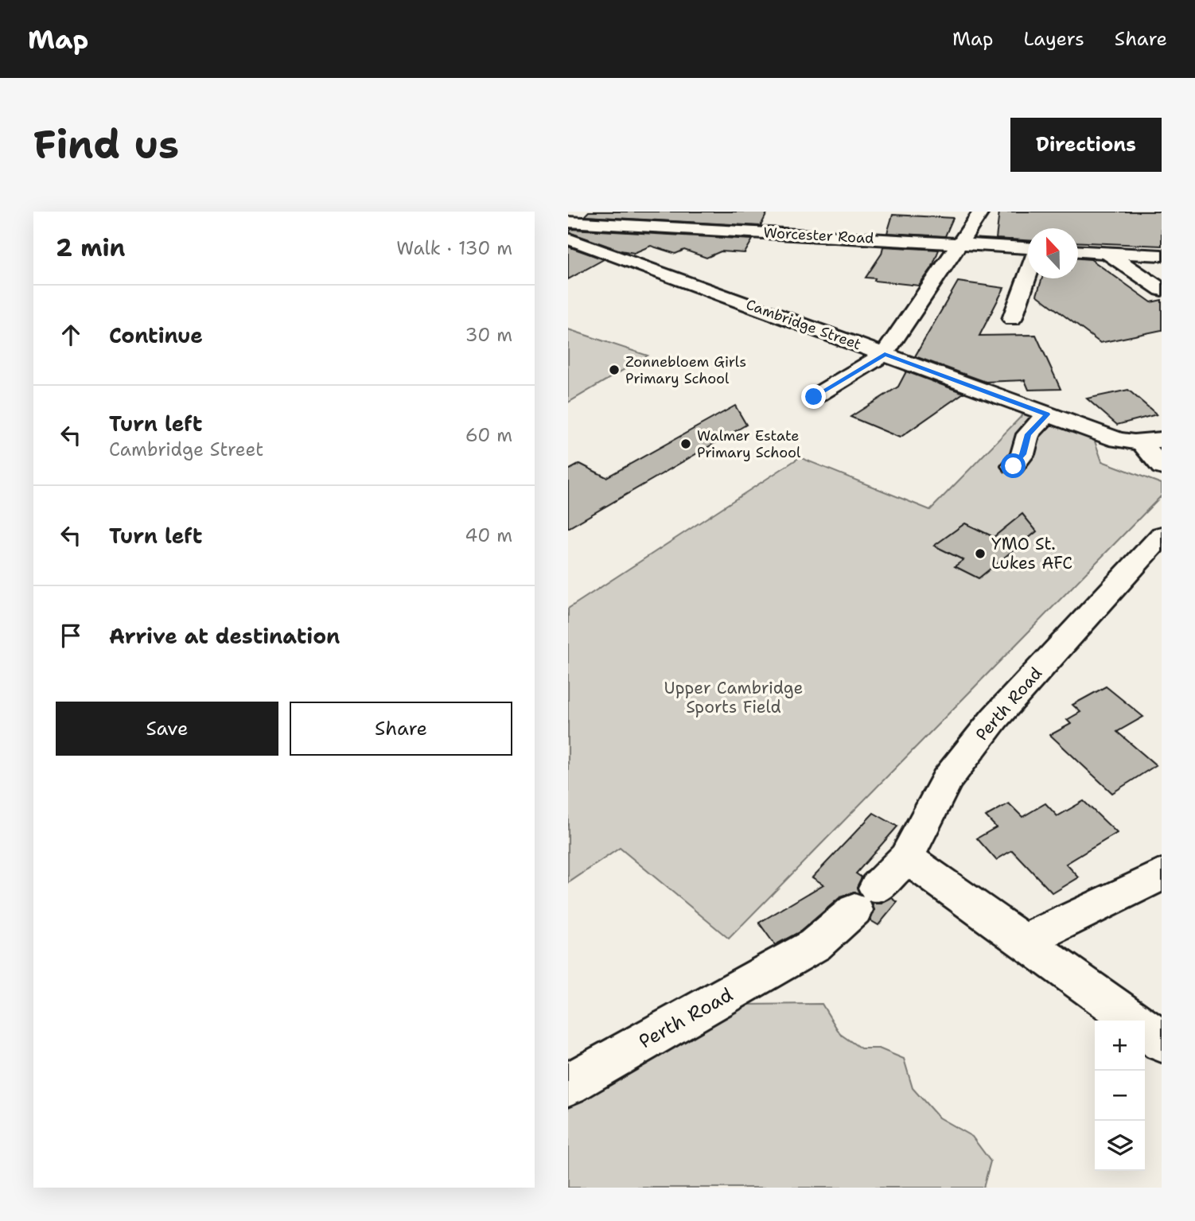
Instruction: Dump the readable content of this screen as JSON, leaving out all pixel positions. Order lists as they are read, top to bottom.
{
  "streets": {
    "street": ["Worcester Road", "Cambridge Street", "Perth Road"]
  },
  "parks": ["Upper Cambridge Sports Field"],
  "places": ["Zonnebloem Girls Primary School", "Walmer Estate Primary School", "YMO St. Lukes AFC"],
  "north": "top",
  "page": {
    "header": "Map",
    "nav": ["Map", "Layers", "Share"],
    "buttons": [
      "Directions",
      ["Save", "Share"]
    ],
    "title": "Find us",
    "heading": ["2 min", "Walk · 130 m"],
    "list": [
      ["Continue", "30 m"],
      ["Turn left", "Cambridge Street", "60 m"],
      ["Turn left", "40 m"],
      "Arrive at destination"
    ],
    "map_buttons": ["+", "−"]
  }
}
